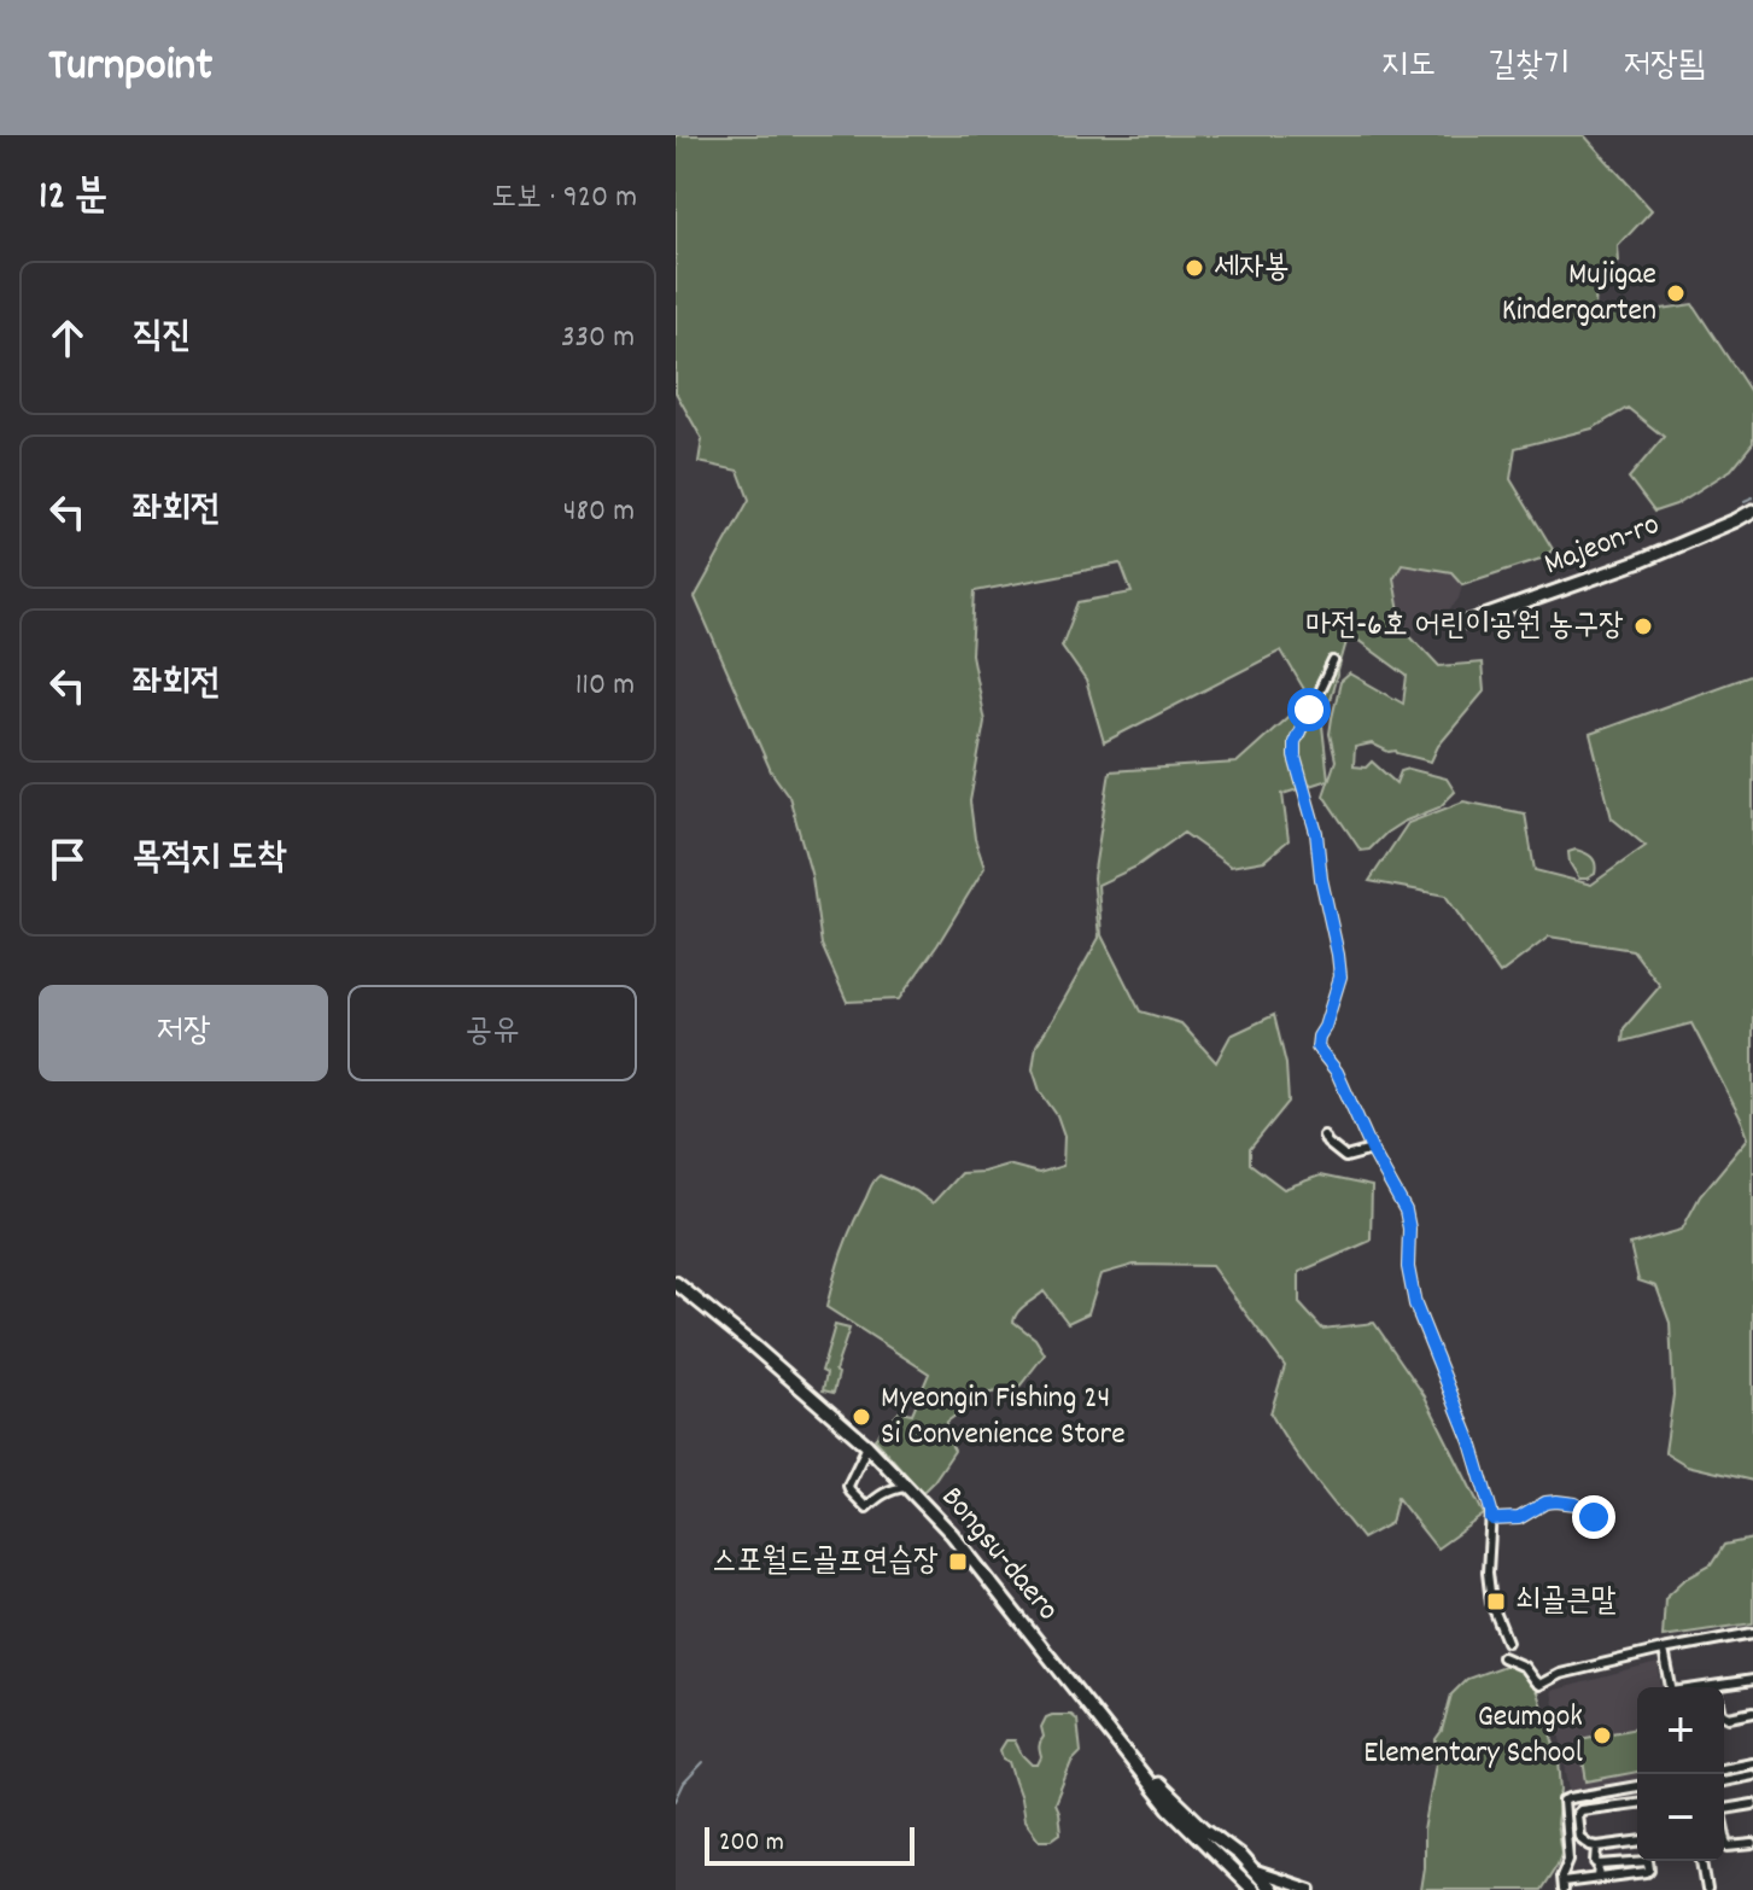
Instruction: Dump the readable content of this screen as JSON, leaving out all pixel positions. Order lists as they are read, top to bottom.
{
  "streets": {
    "main road": ["Majeon-ro", "Bongsu-daero"]
  },
  "places": {
    "other": [
      "세자봉",
      "Mujigae Kindergarten",
      "마전-6호 어린이공원 농구장",
      "Myeongin Fishing 24 Si Convenience Store",
      "Geumgok Elementary School"
    ],
    "transit": ["스포월드골프연습장", "쇠골큰말"]
  },
  "scale_bar": "200 m",
  "page": {
    "header": "Turnpoint",
    "nav": ["지도", "길찾기", "저장됨"],
    "heading": ["12 분", "도보 · 920 m"],
    "list": [
      ["직진", "330 m"],
      ["좌회전", "480 m"],
      ["좌회전", "110 m"],
      "목적지 도착"
    ],
    "buttons": ["저장", "공유"],
    "map_buttons": ["+", "−"],
    "scale": "200 m"
  }
}
